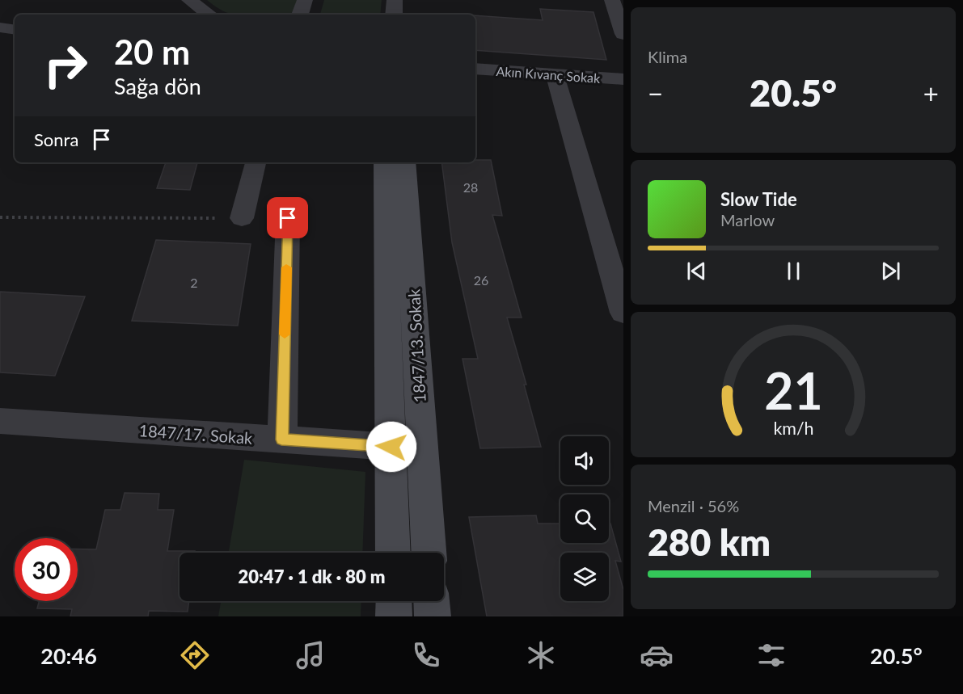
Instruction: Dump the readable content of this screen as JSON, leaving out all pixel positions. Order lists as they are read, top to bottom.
{
  "streets": {
    "main road": ["1847/13. Sokak"],
    "street": ["Akın Kıvanç Sokak", "1847/17. Sokak"]
  },
  "crossings": [
    ["1847/13. Sokak", "1847/17. Sokak"]
  ],
  "house_numbers": ["28", "26", "2"],
  "page": {
    "tile": [
      "Klima",
      ["Menzil · 56%", "280 km"]
    ],
    "turn": ["20 m", "Sağa dön"],
    "heat": ["−", "20.5°", "+"],
    "then": "Sonra",
    "song": ["Slow Tide", "Marlow"],
    "limit": "30",
    "trip": "20:47 · 1 dk · 80 m",
    "tabs": ["20:46", "20.5°"],
    "gauge": ["21", "km/h"]
  }
}
